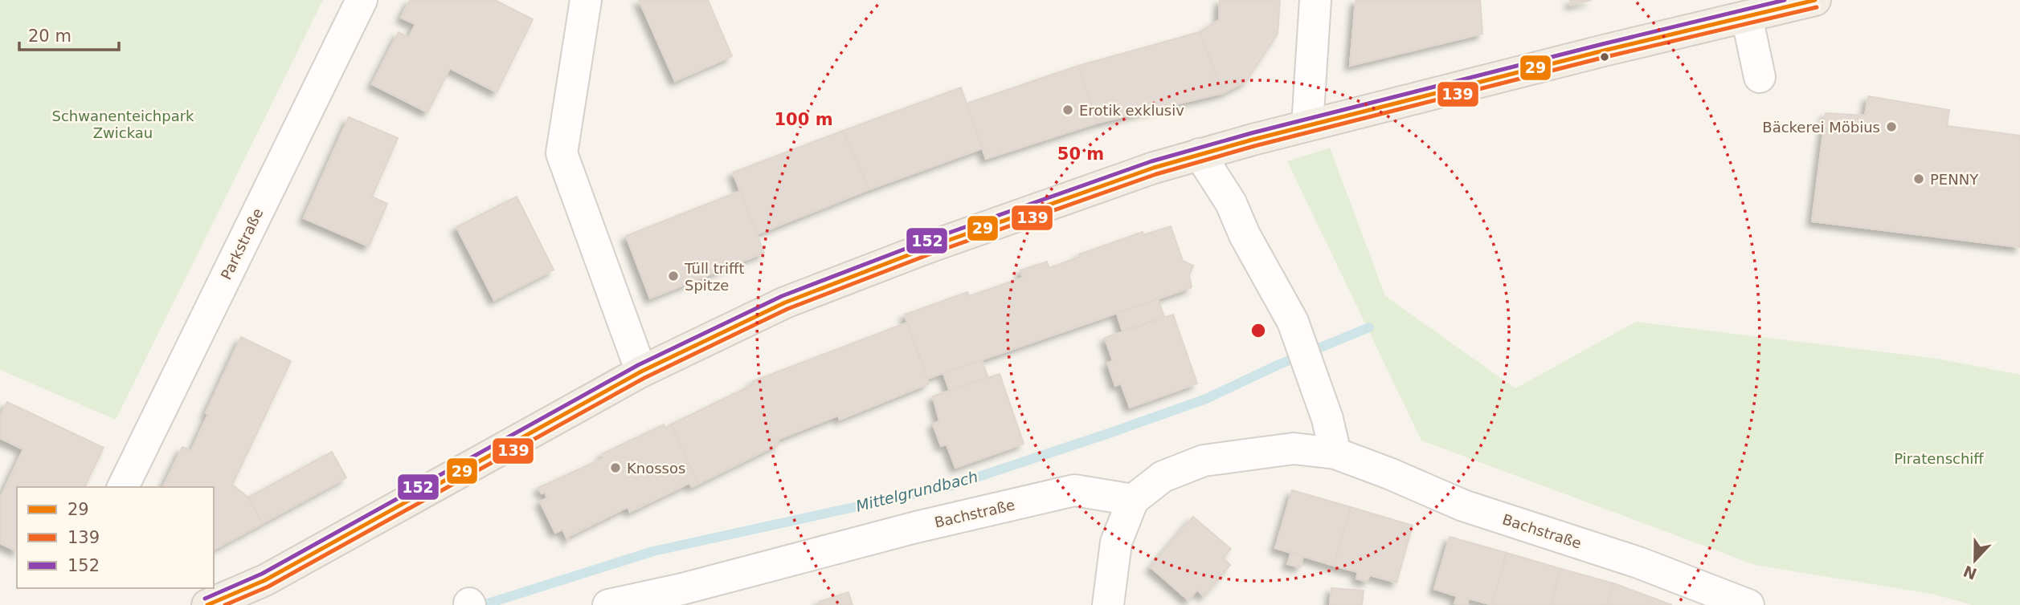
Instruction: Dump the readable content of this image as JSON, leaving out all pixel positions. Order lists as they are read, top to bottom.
{
  "streets": {
    "street": ["Parkstraße", "Bachstraße"]
  },
  "water": ["Mittelgrundbach"],
  "parks": ["Schwanenteichpark Zwickau", "Piratenschiff"],
  "places": [
    "Erotik exklusiv",
    "Bäckerei Möbius",
    "PENNY",
    "Tüll trifft Spitze",
    "Knossos"
  ],
  "lines": ["transit line 29", "transit line 152", "transit line 139"],
  "legend": ["29", "139", "152"],
  "scale_bar": "20 m",
  "north": "bottom",
  "rings": ["100 m", "50 m"]
}
